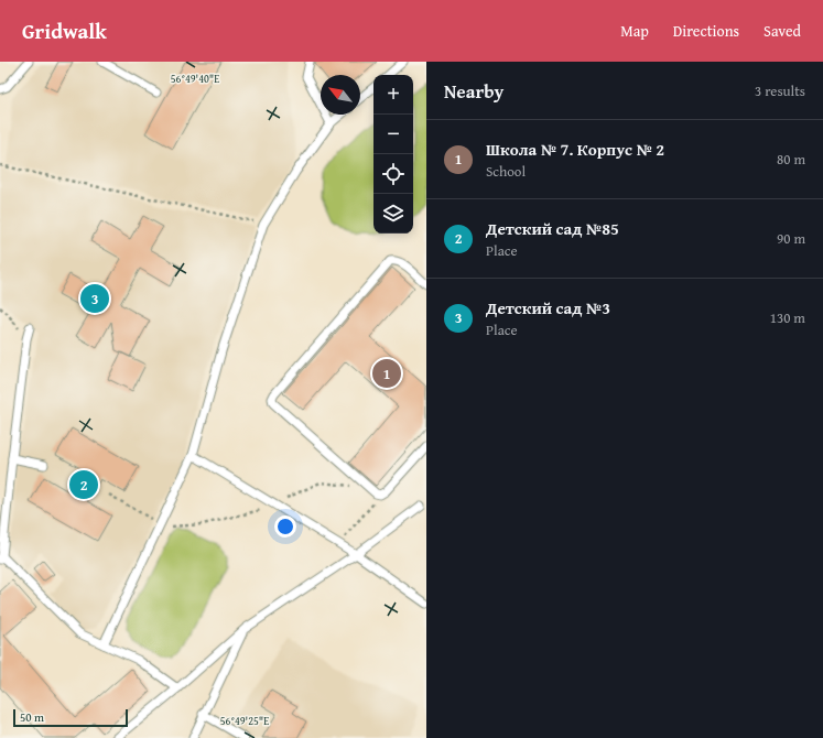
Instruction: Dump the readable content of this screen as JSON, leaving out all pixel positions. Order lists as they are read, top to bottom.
{
  "scale_bar": "50 m",
  "north": "top left",
  "page": {
    "header": "Gridwalk",
    "nav": ["Map", "Directions", "Saved"],
    "heading": ["Nearby", "3 results"],
    "map_buttons": ["+", "−"],
    "list": [
      {
        "mark": "1",
        "name": "Школа № 7. Корпус № 2",
        "note": "School",
        "value": "80 m"
      },
      {
        "mark": "2",
        "name": "Детский сад №85",
        "note": "Place",
        "value": "90 m"
      },
      {
        "mark": "3",
        "name": "Детский сад №3",
        "note": "Place",
        "value": "130 m"
      }
    ],
    "pins": ["3", "1", "2"],
    "scale": "50 m"
  },
  "coordinates": ["56°49'40\"E", "56°49'25\"E"]
}
